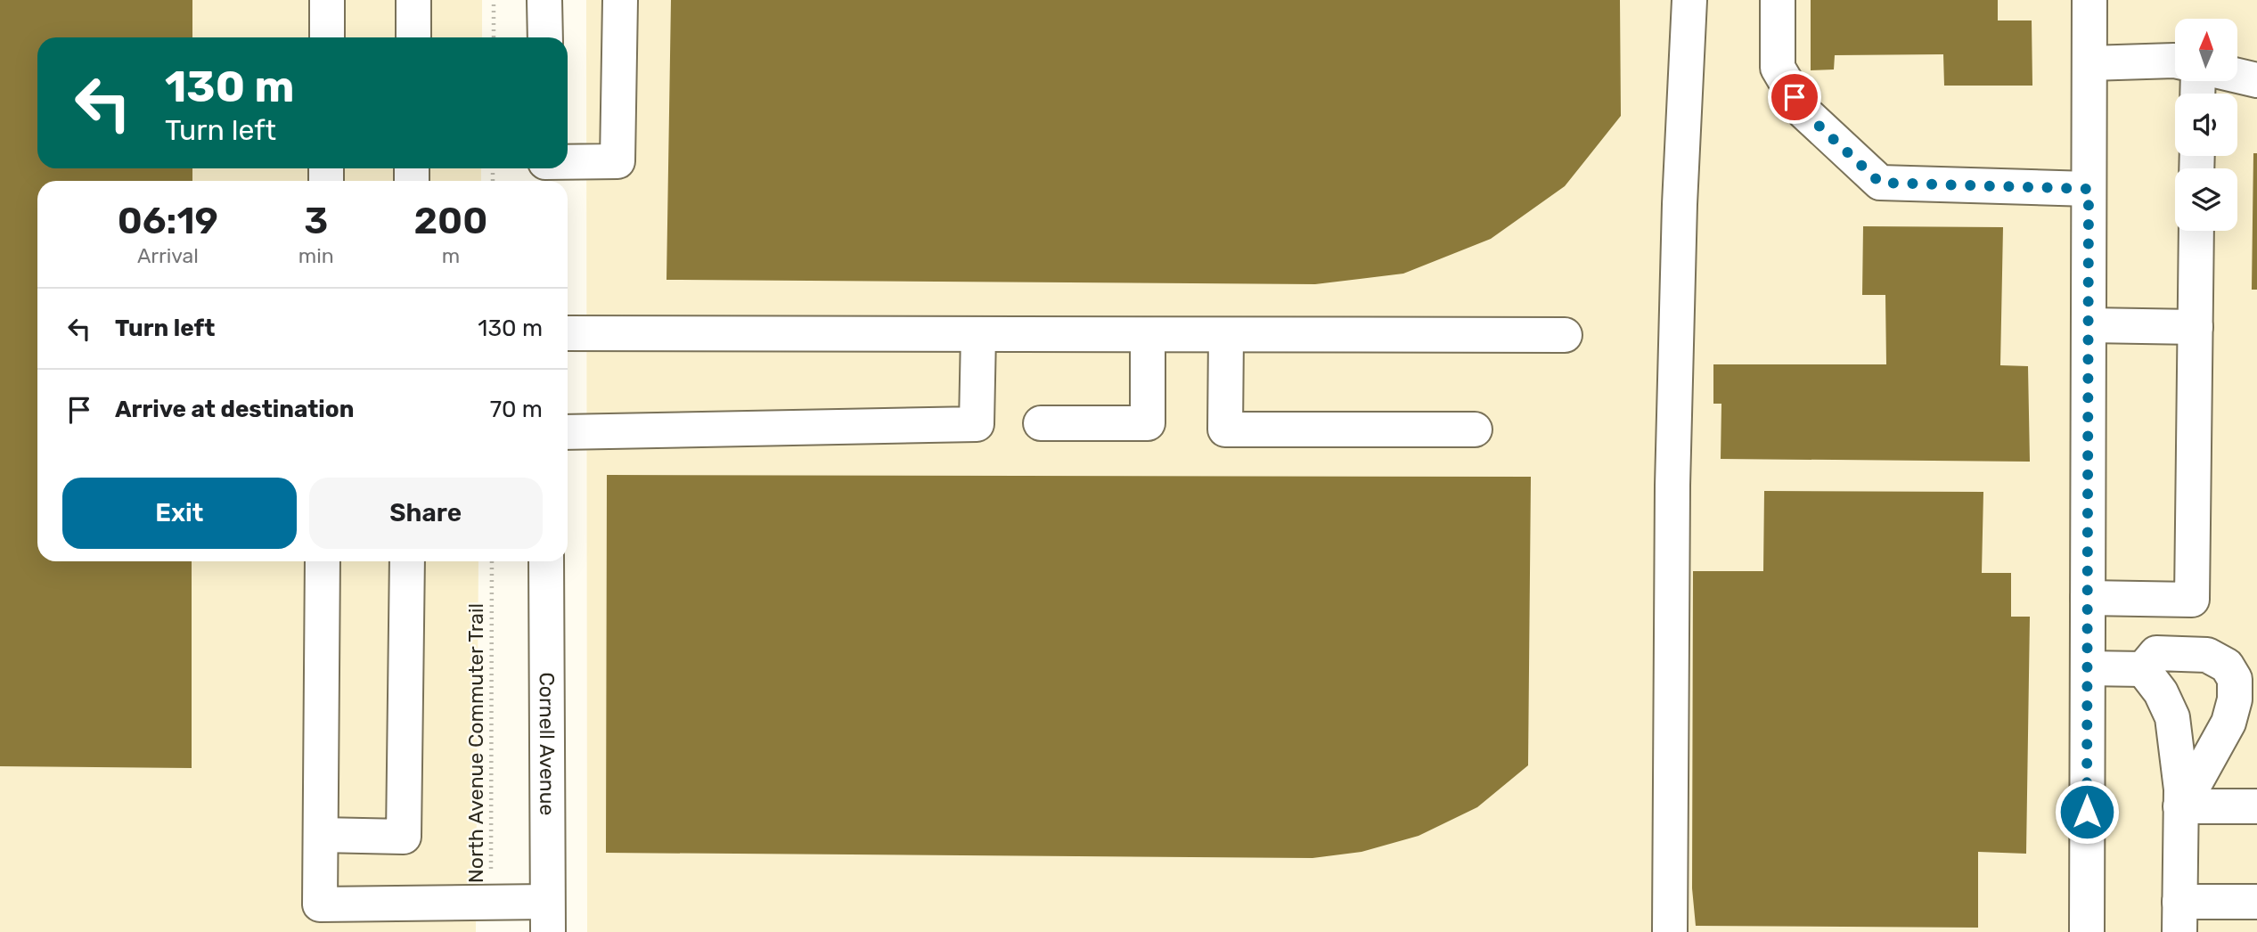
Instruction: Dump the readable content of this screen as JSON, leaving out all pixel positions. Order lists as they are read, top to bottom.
{
  "streets": {
    "street": ["Cornell Avenue"],
    "path": ["North Avenue Commuter Trail"]
  },
  "north": "top",
  "page": {
    "turn": ["130 m", "Turn left"],
    "eta": [
      "06:19",
      "Arrival",
      "3",
      "min",
      "200",
      "m"
    ],
    "list": [
      {
        "name": "Turn left",
        "value": "130 m"
      },
      {
        "name": "Arrive at destination",
        "value": "70 m"
      }
    ],
    "buttons": ["Exit", "Share"]
  }
}
